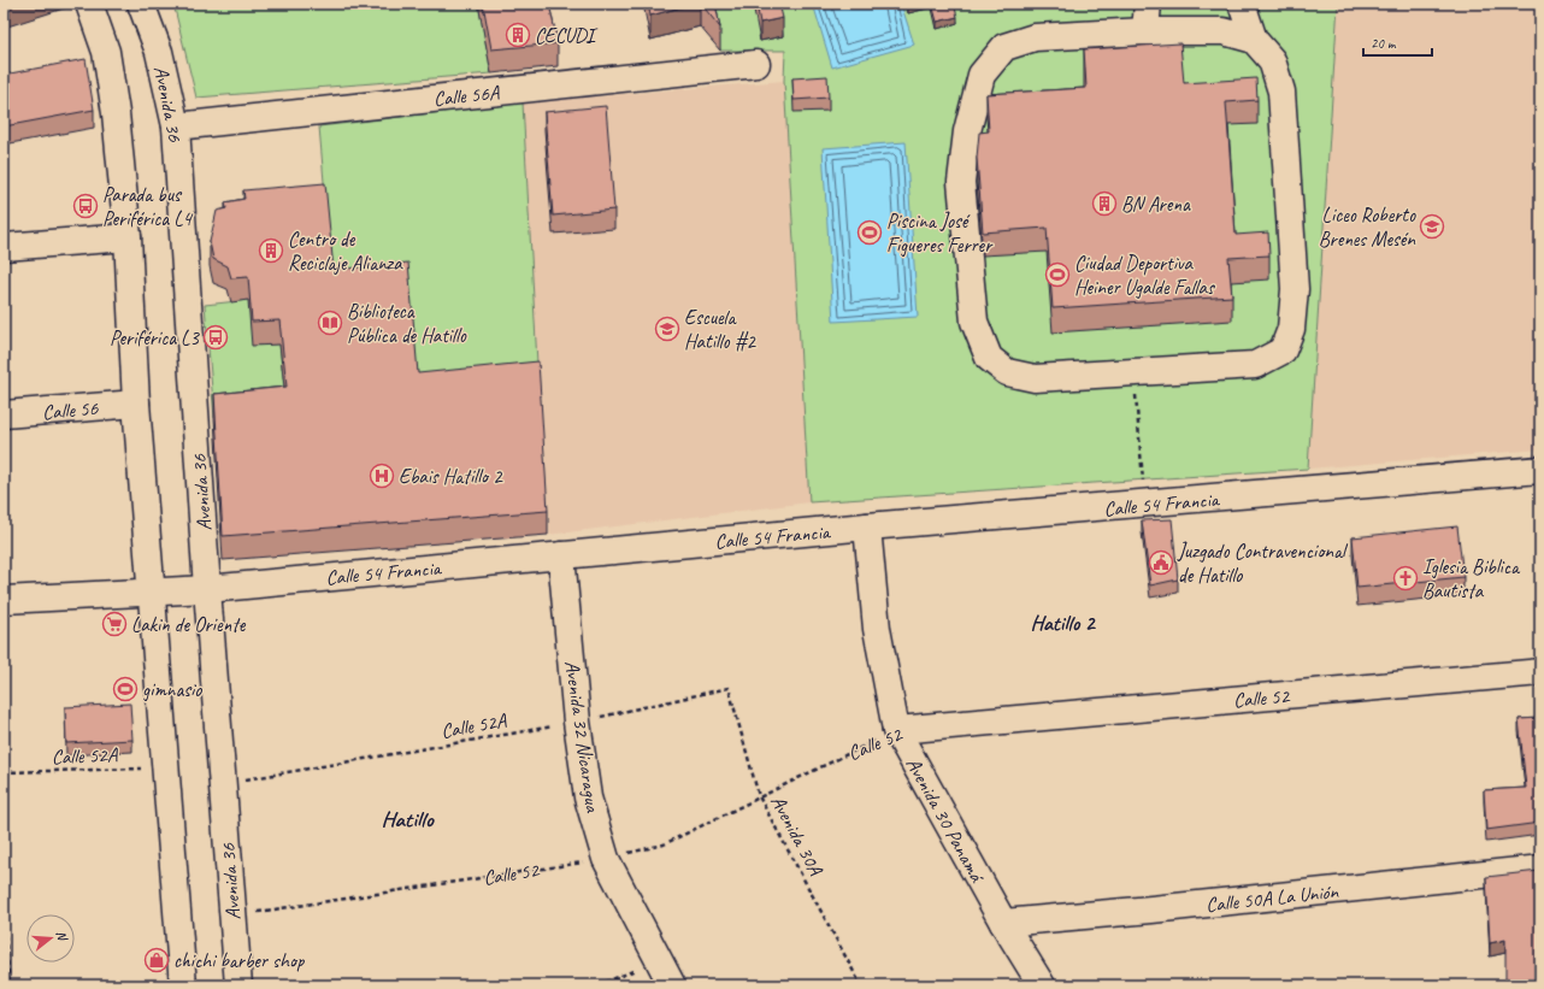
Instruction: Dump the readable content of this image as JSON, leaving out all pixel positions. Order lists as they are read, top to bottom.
{
  "streets": {
    "street": [
      "Calle 56A",
      "Avenida 36",
      "Calle 56",
      "Calle 54 Francia",
      "Calle 52",
      "Avenida 32 Nicaragua",
      "Avenida 30 Panamá",
      "Calle 50A La Unión"
    ],
    "path": ["Calle 52A", "Avenida 30A"]
  },
  "crossings": [
    ["Calle 56A", "Avenida 36"],
    ["Avenida 36", "Calle 54 Francia"],
    ["Avenida 36", "Calle 52"],
    ["Avenida 36", "Calle 52A"],
    ["Calle 54 Francia", "Avenida 32 Nicaragua"],
    ["Calle 54 Francia", "Avenida 30 Panamá"],
    ["Calle 52", "Avenida 32 Nicaragua"],
    ["Calle 52", "Avenida 30 Panamá"],
    ["Calle 52", "Avenida 30A"],
    ["Calle 52A", "Avenida 32 Nicaragua"],
    ["Calle 52A", "Avenida 30A"],
    ["Avenida 30 Panamá", "Calle 50A La Unión"]
  ],
  "districts": ["Hatillo 2", "Hatillo"],
  "places": {
    "building": ["CECUDI", "BN Arena", "Centro de Reciclaje Alianza"],
    "bus stop": ["Parada bus Periférica L4", "Periférica L3"],
    "school or university": ["Liceo Roberto Brenes Mesén", "Escuela Hatillo #2"],
    "sports": ["Piscina José Figueres Ferrer", "Ciudad Deportiva Heiner Ugalde Fallas", "gimnasio"],
    "library": ["Biblioteca Pública de Hatillo"],
    "hospital": ["Ebais Hatillo 2"],
    "public building": ["Juzgado Contravencional de Hatillo"],
    "church": ["Iglesia Biblica Bautista"],
    "supermarket": ["Lakin de Oriente"],
    "shop": ["chichi barber shop"]
  },
  "scale_bar": "20 m",
  "north": "right"
}
